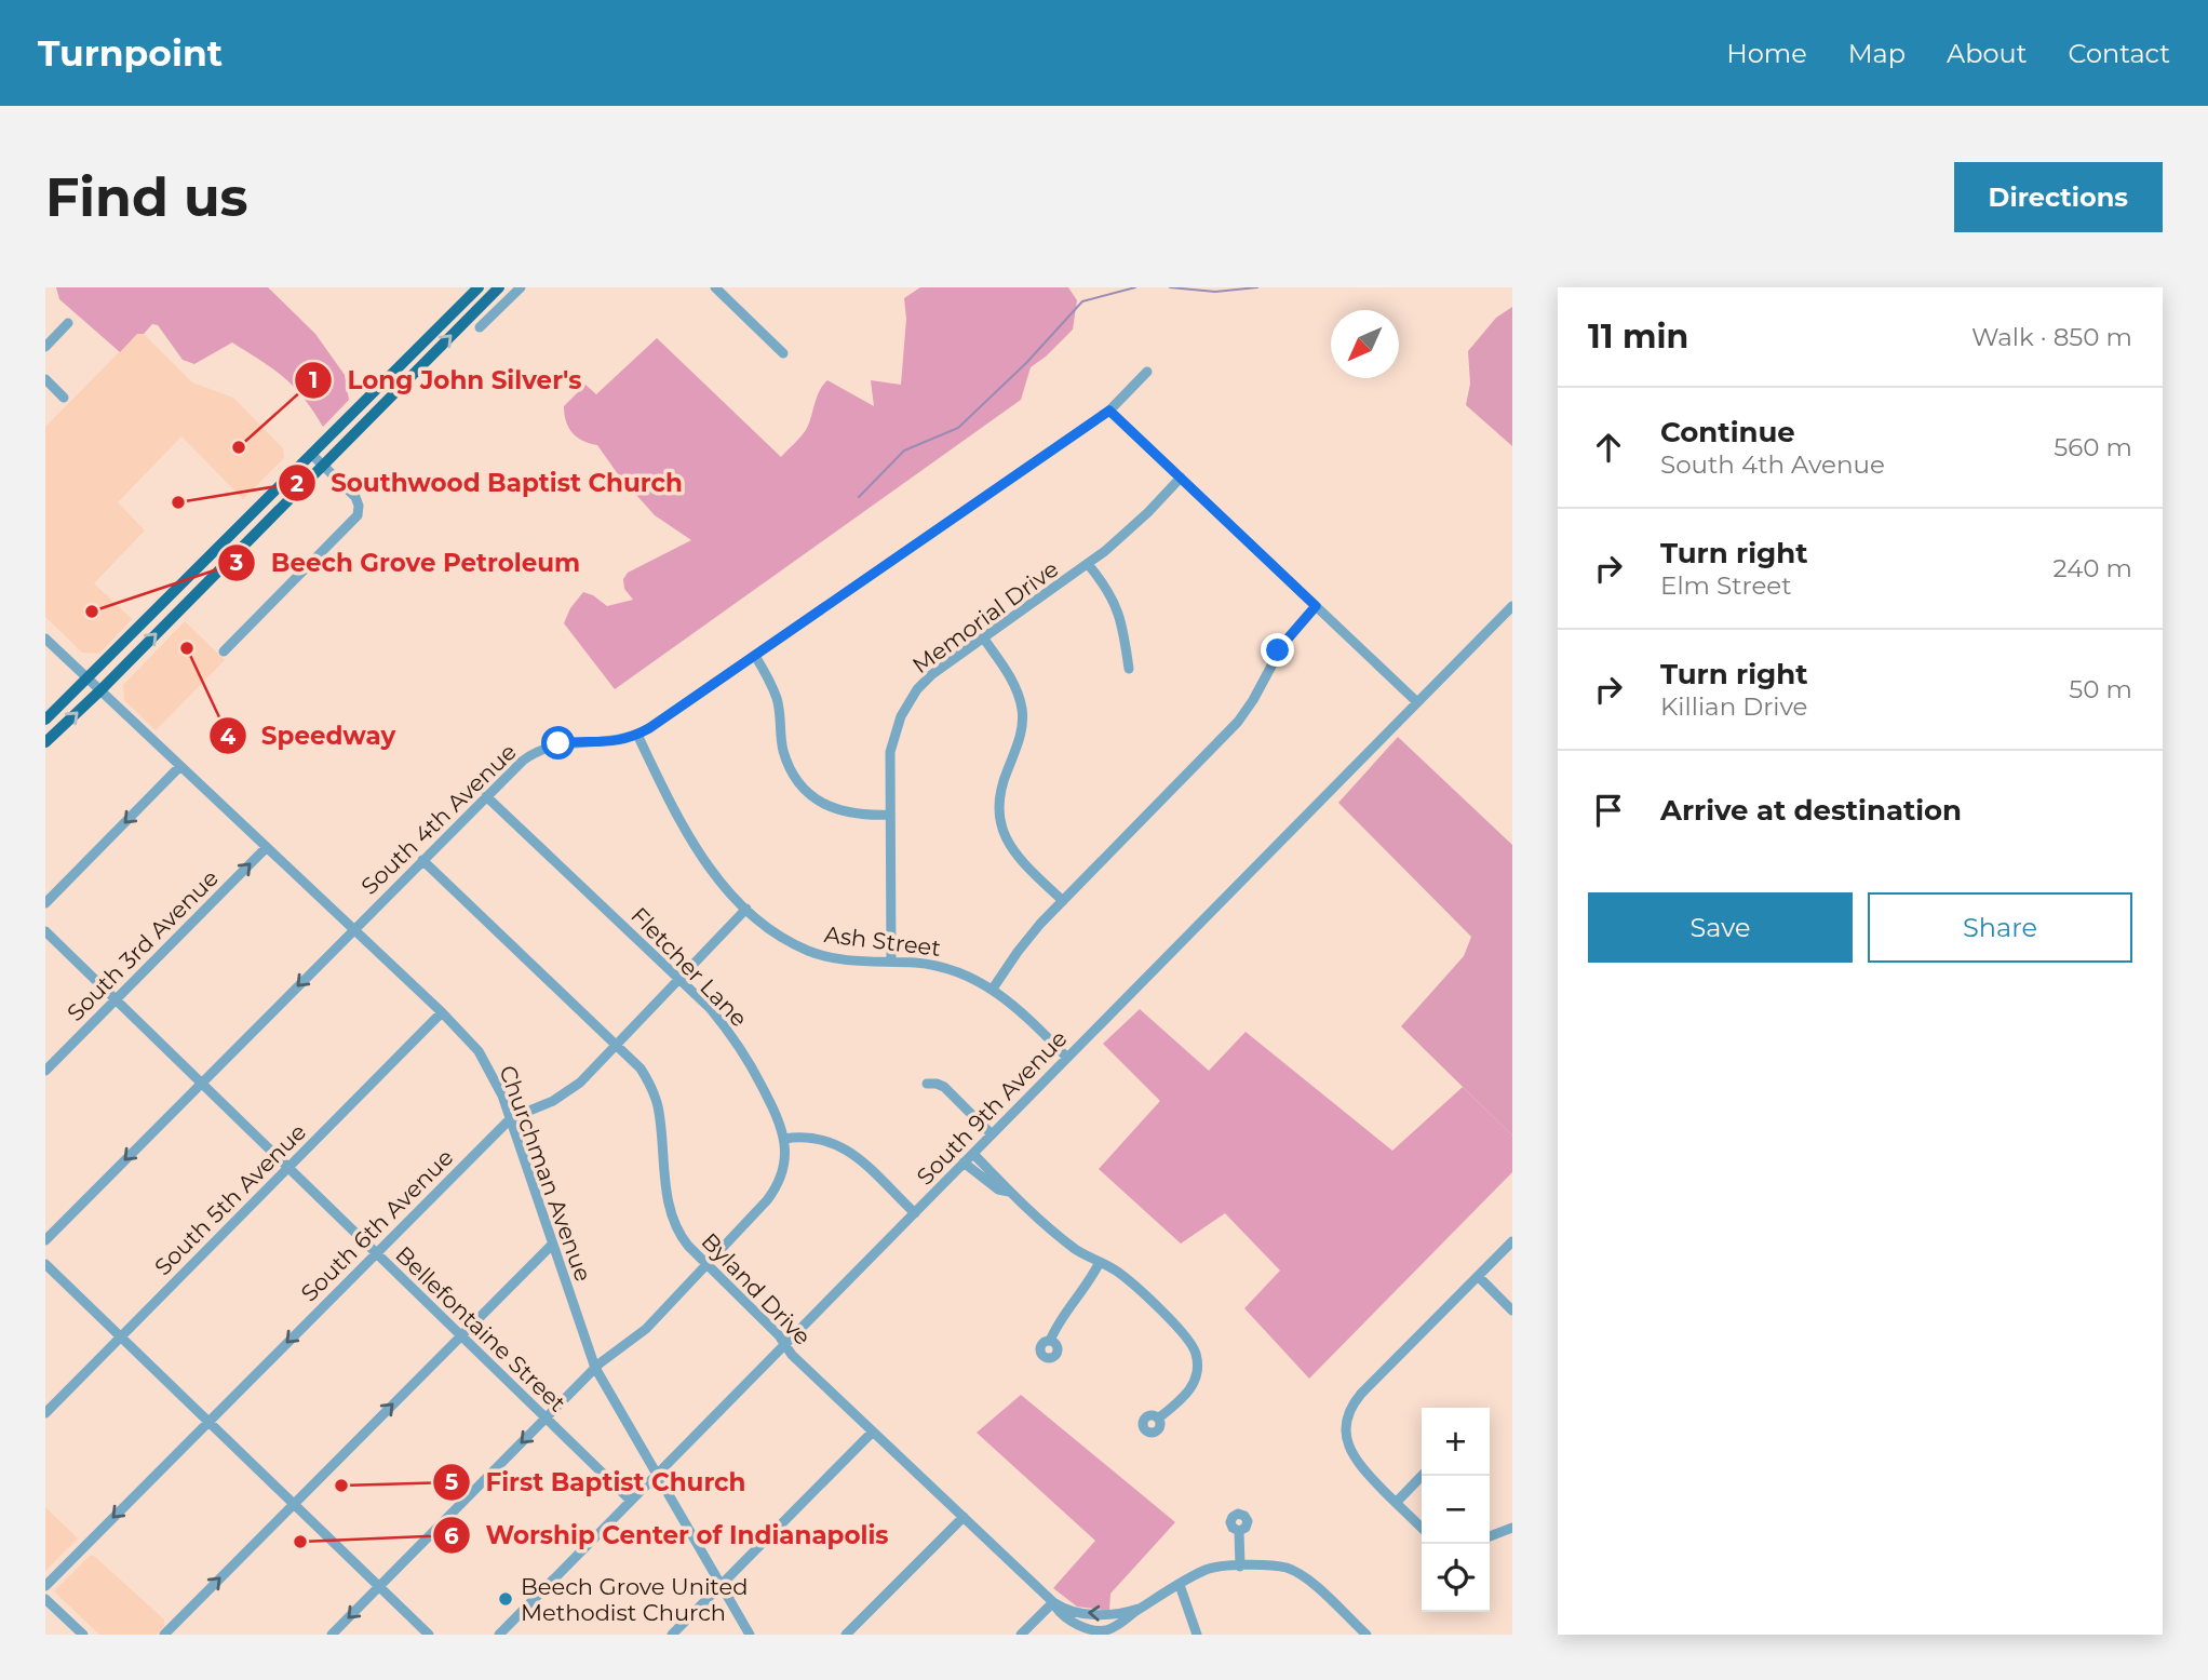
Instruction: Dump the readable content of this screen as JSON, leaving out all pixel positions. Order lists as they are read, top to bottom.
{
  "streets": {
    "street": [
      "Memorial Drive",
      "South 4th Avenue",
      "Ash Street",
      "South 3rd Avenue",
      "Fletcher Lane",
      "South 9th Avenue",
      "Churchman Avenue",
      "South 5th Avenue",
      "South 6th Avenue",
      "Byland Drive",
      "Bellefontaine Street"
    ]
  },
  "crossings": [
    ["Memorial Drive", "Ash Street"],
    ["South 4th Avenue", "Ash Street"],
    ["South 4th Avenue", "Fletcher Lane"],
    ["South 4th Avenue", "Churchman Avenue"],
    ["South 4th Avenue", "Byland Drive"],
    ["South 4th Avenue", "Bellefontaine Street"],
    ["Ash Street", "South 9th Avenue"],
    ["Ash Street", "South 6th Avenue"],
    ["South 3rd Avenue", "Churchman Avenue"],
    ["South 3rd Avenue", "Bellefontaine Street"],
    ["Fletcher Lane", "South 6th Avenue"],
    ["South 9th Avenue", "Churchman Avenue"],
    ["South 9th Avenue", "Byland Drive"],
    ["South 9th Avenue", "Bellefontaine Street"],
    ["Churchman Avenue", "South 5th Avenue"],
    ["Churchman Avenue", "South 6th Avenue"],
    ["South 5th Avenue", "Bellefontaine Street"],
    ["South 6th Avenue", "Byland Drive"],
    ["South 6th Avenue", "Bellefontaine Street"]
  ],
  "one_way": ["South 3rd Avenue", "South 6th Avenue"],
  "places": [
    "Long John Silver's",
    "Southwood Baptist Church",
    "Beech Grove Petroleum",
    "Speedway",
    "First Baptist Church",
    "Worship Center of Indianapolis",
    "Beech Grove United Methodist Church"
  ],
  "north": "bottom left",
  "page": {
    "header": "Turnpoint",
    "nav": [
      "Home",
      "Map",
      "About",
      "Contact"
    ],
    "buttons": [
      "Directions",
      ["Save", "Share"]
    ],
    "title": "Find us",
    "heading": ["11 min", "Walk · 850 m"],
    "list": [
      ["Continue", "South 4th Avenue", "560 m"],
      ["Turn right", "Elm Street", "240 m"],
      ["Turn right", "Killian Drive", "50 m"],
      "Arrive at destination"
    ],
    "map_buttons": ["+", "−"]
  }
}
